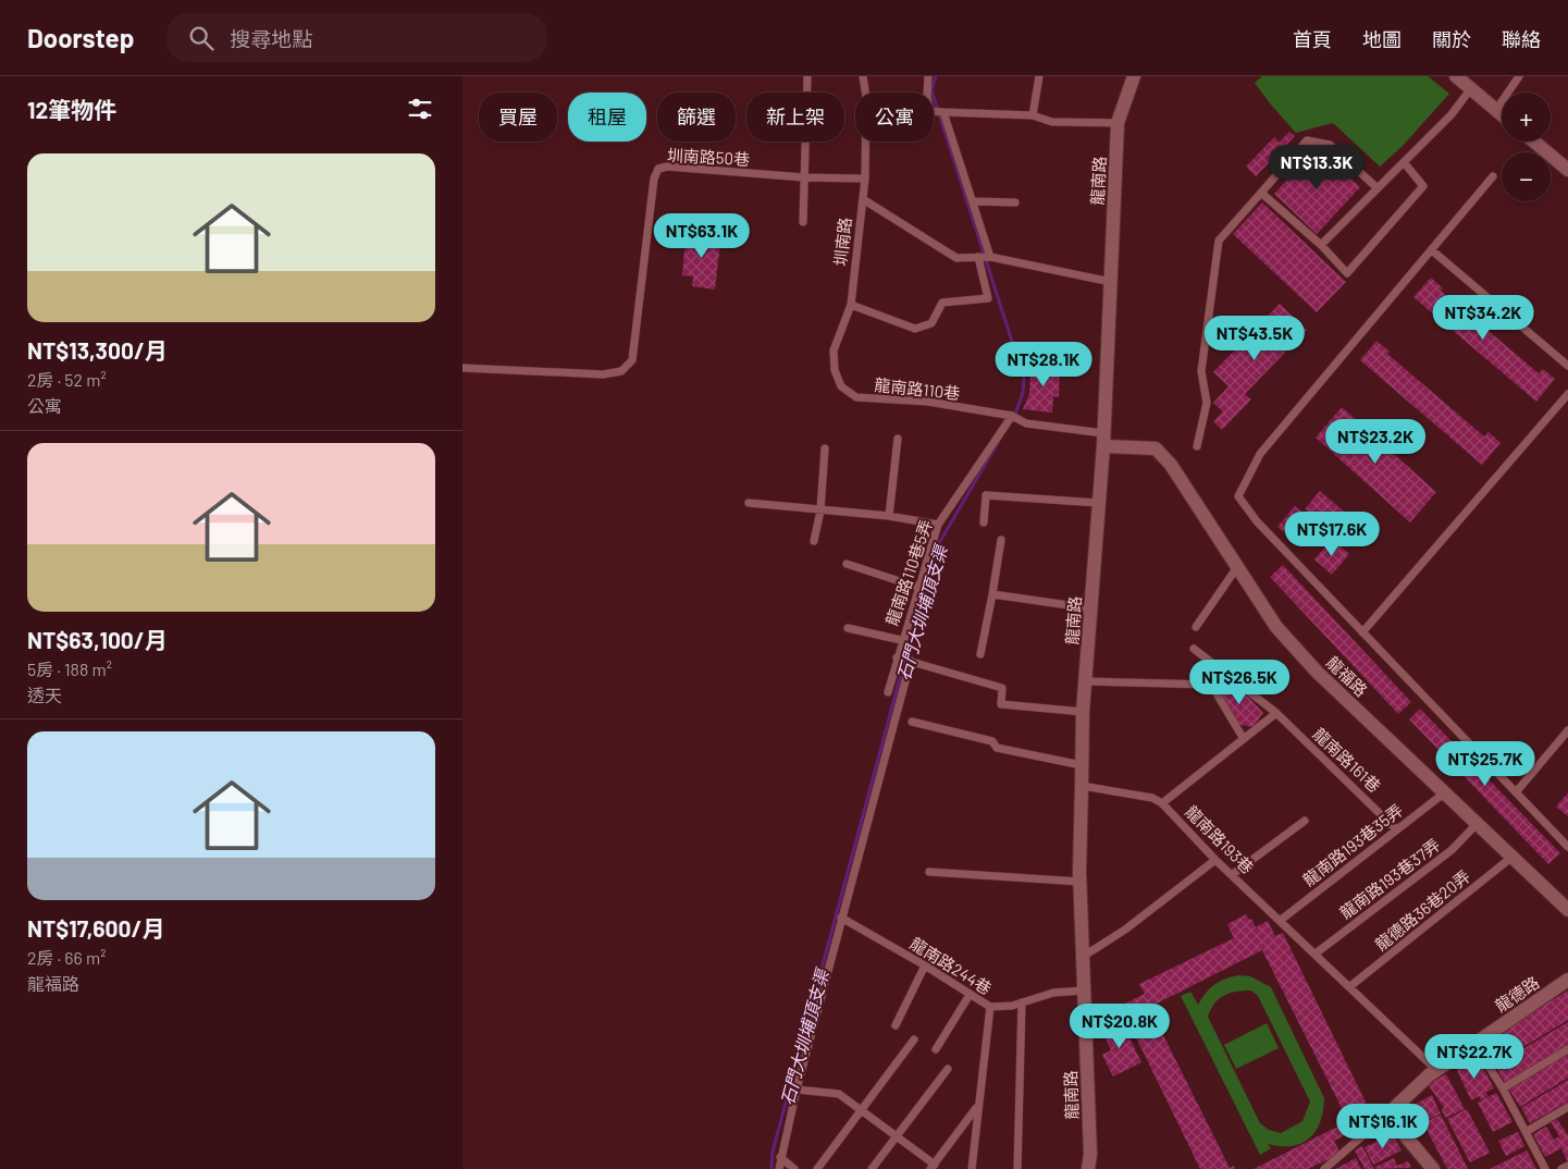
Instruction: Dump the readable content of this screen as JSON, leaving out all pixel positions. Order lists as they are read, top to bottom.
{
  "streets": {
    "street": ["龍南路", "龍福路", "龍德路"],
    "lane": [
      "圳南路50巷",
      "圳南路",
      "龍南路110巷",
      "龍南路110巷5弄",
      "龍南路161巷",
      "龍南路193巷",
      "龍南路193巷35弄",
      "龍南路193巷37弄",
      "龍德路36巷20弄",
      "龍南路244巷"
    ]
  },
  "crossings": [
    ["圳南路50巷", "圳南路"],
    ["龍南路", "龍南路110巷"],
    ["龍南路", "龍福路"],
    ["龍南路", "龍南路193巷"],
    ["龍南路", "龍南路244巷"],
    ["圳南路", "龍南路110巷"],
    ["龍南路110巷", "龍南路110巷5弄"],
    ["龍南路110巷", "龍福路"],
    ["龍福路", "龍南路193巷35弄"],
    ["龍福路", "龍南路193巷37弄"],
    ["龍福路", "龍德路36巷20弄"],
    ["龍南路161巷", "龍南路193巷35弄"],
    ["龍南路193巷", "龍南路193巷35弄"],
    ["龍南路193巷", "龍南路193巷37弄"],
    ["龍南路193巷", "龍德路36巷20弄"],
    ["龍南路193巷", "龍德路"]
  ],
  "water": ["石門大圳埔頂支渠"],
  "page": {
    "header": "Doorstep",
    "search": "搜尋地點",
    "nav": [
      "首頁",
      "地圖",
      "關於",
      "聯絡"
    ],
    "heading": "12筆物件",
    "map_buttons": ["+", "−"],
    "chip": [
      "買屋",
      "租屋",
      "篩選",
      "新上架",
      "公寓"
    ],
    "list": [
      {
        "name": "NT$13,300/月",
        "note": "2房 · 52 m² · 公寓"
      },
      {
        "name": "NT$63,100/月",
        "note": "5房 · 188 m² · 透天"
      },
      {
        "name": "NT$17,600/月",
        "note": "2房 · 66 m² · 龍福路"
      }
    ],
    "price": [
      "NT$13.3K",
      "NT$63.1K",
      "NT$34.2K",
      "NT$43.5K",
      "NT$28.1K",
      "NT$23.2K",
      "NT$17.6K",
      "NT$26.5K",
      "NT$25.7K",
      "NT$20.8K",
      "NT$22.7K",
      "NT$16.1K"
    ]
  }
}
